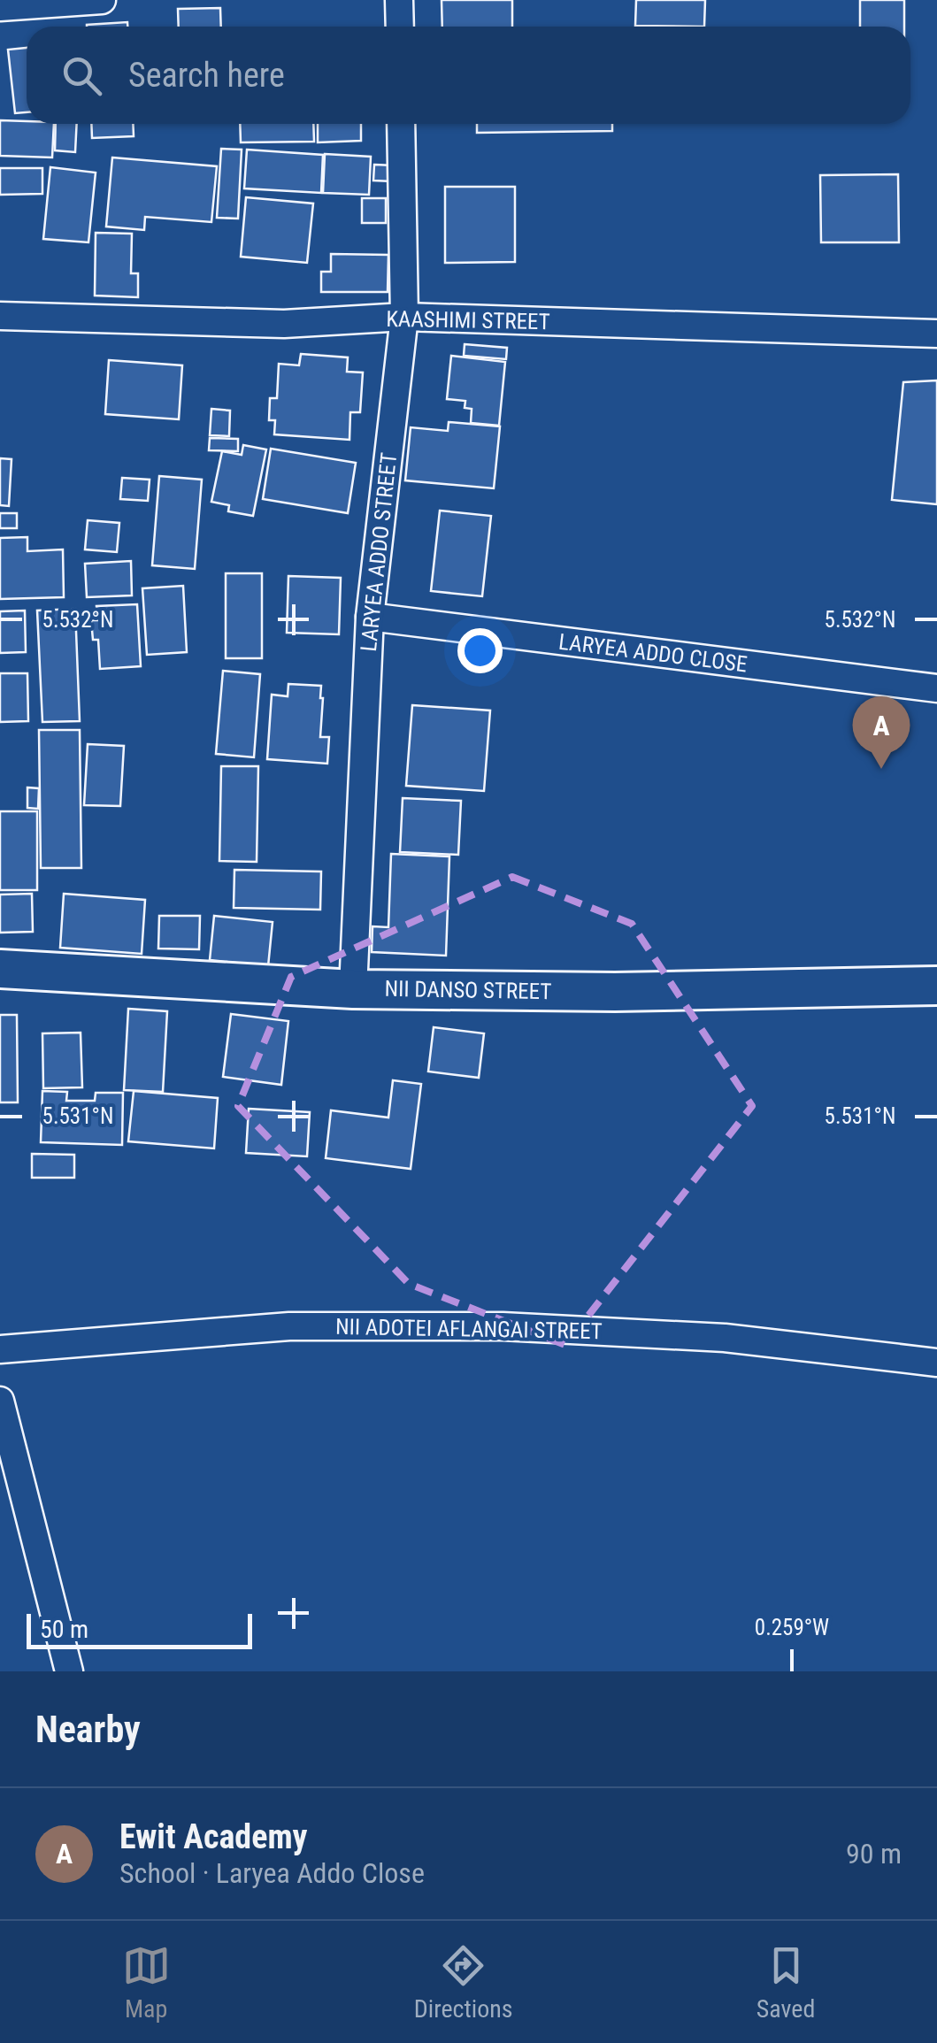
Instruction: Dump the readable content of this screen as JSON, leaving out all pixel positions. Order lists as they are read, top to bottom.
{
  "streets": {
    "street": [
      "KAASHIMI STREET",
      "LARYEA ADDO STREET",
      "LARYEA ADDO CLOSE",
      "NII DANSO STREET",
      "NII ADOTEI AFLANGAI STREET"
    ]
  },
  "crossings": [
    ["KAASHIMI STREET", "LARYEA ADDO STREET"],
    ["LARYEA ADDO STREET", "LARYEA ADDO CLOSE"],
    ["LARYEA ADDO STREET", "NII DANSO STREET"]
  ],
  "scale_bar": "50 m",
  "page": {
    "search": "Search here",
    "pins": "A",
    "scale": "50 m",
    "heading": "Nearby",
    "list": [
      {
        "mark": "A",
        "name": "Ewit Academy",
        "note": "School · Laryea Addo Close",
        "value": "90 m"
      }
    ],
    "nav": ["Map", "Directions", "Saved"]
  },
  "coordinates": ["5.532°N", "5.531°N", "0.259°W"]
}
